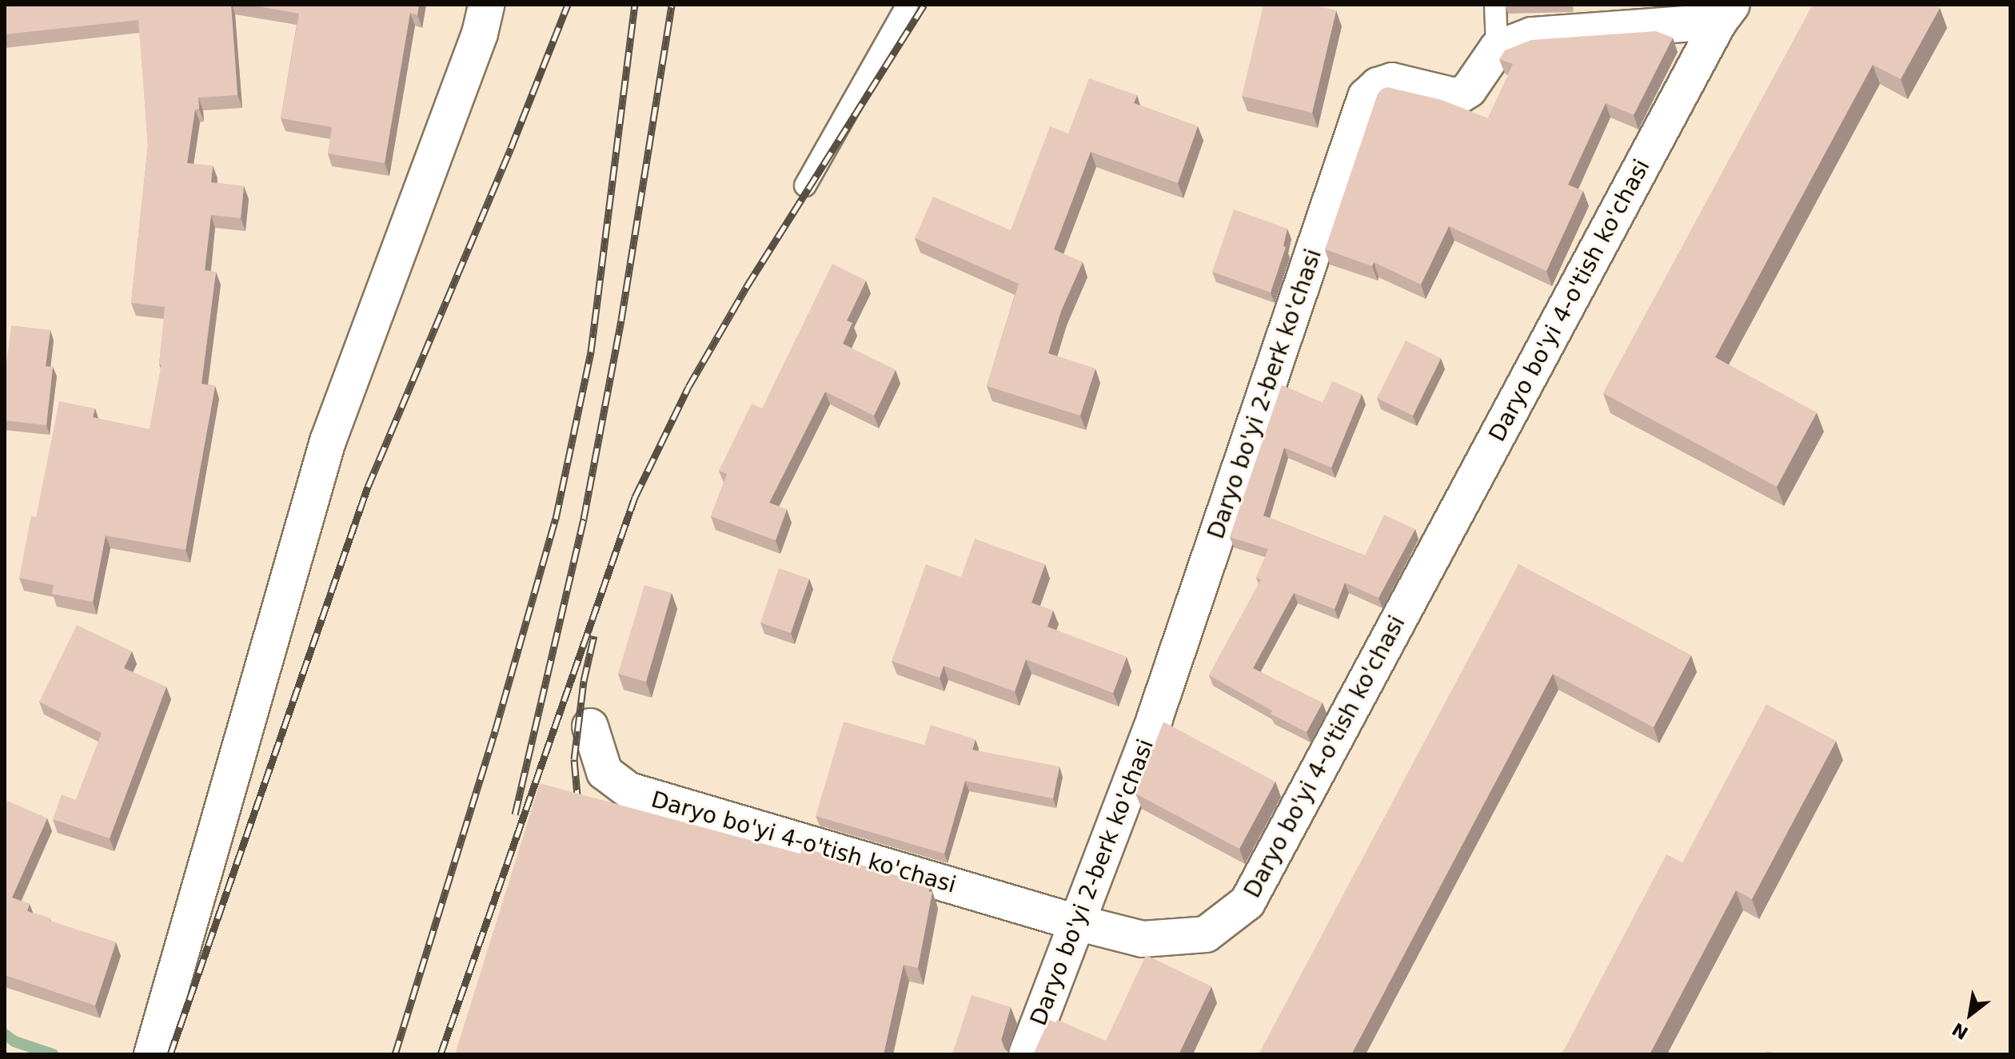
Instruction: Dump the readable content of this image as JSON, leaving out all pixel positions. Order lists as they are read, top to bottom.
{
  "streets": {
    "street": ["Daryo bo'yi 4-o'tish ko'chasi", "Daryo bo'yi 2-berk ko'chasi"]
  },
  "crossings": [
    ["Daryo bo'yi 4-o'tish ko'chasi", "Daryo bo'yi 2-berk ko'chasi"]
  ],
  "north": "bottom left"
}
